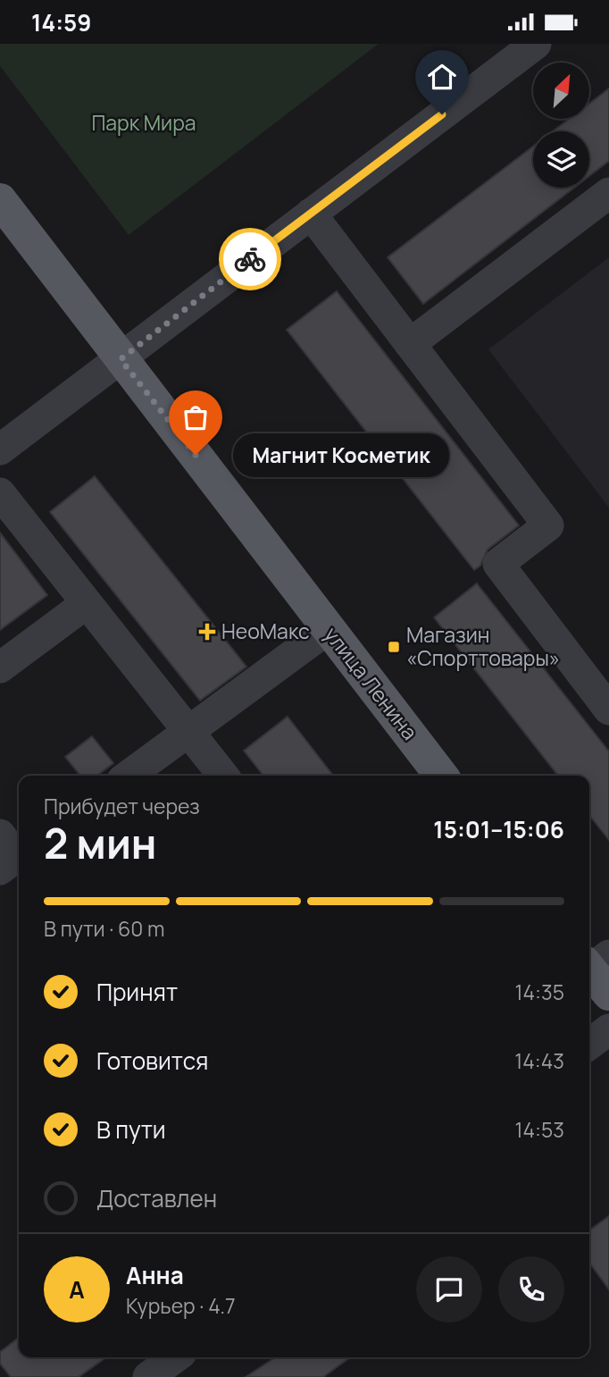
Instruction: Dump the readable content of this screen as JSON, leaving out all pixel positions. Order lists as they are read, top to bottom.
{
  "streets": {
    "main road": ["улица Ленина"]
  },
  "parks": ["Парк Мира"],
  "places": {
    "other": ["Магнит Косметик"],
    "health": ["НеоМакс"],
    "transit": ["Магазин «Спорттовары»"]
  },
  "north": "top right",
  "page": {
    "status": "14:59",
    "bubble": "Магнит Косметик",
    "heading": ["2 мин", "Прибудет через", "15:01–15:06"],
    "panel": ["Анна", "Курьер · 4.7"],
    "bar": "В пути · 60 m",
    "list": [
      ["Принят", "14:35"],
      ["Готовится", "14:43"],
      ["В пути", "14:53"],
      "Доставлен"
    ],
    "round": "А"
  }
}
